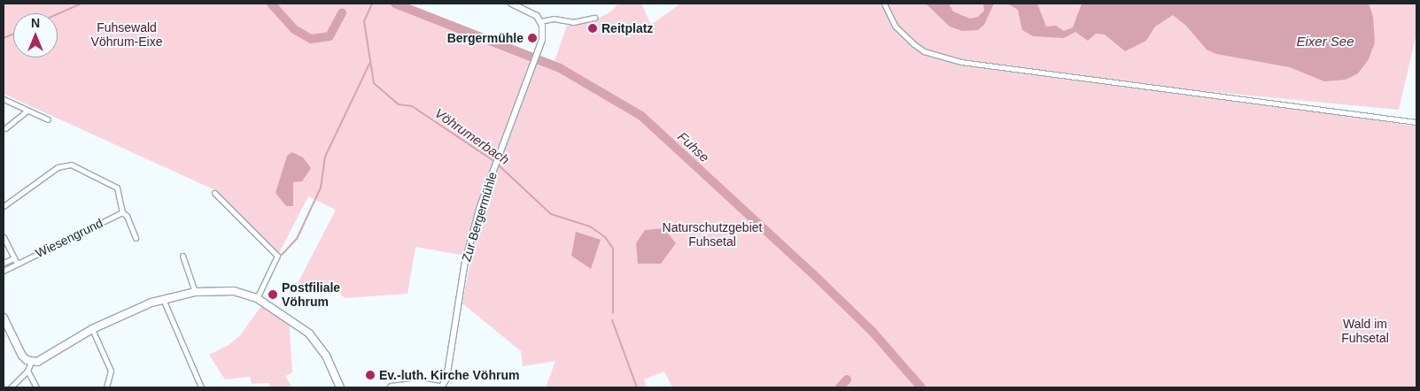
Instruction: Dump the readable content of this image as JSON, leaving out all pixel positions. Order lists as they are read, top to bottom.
{
  "streets": {
    "street": ["Zur Bergermühle", "Wiesengrund"]
  },
  "water": ["Eixer See", "Vöhrumerbach", "Fuhse"],
  "parks": ["Fuhsewald Vöhrum-Eixe", "Naturschutzgebiet Fuhsetal", "Wald im Fuhsetal"],
  "places": [
    "Reitplatz",
    "Bergermühle",
    "Postfiliale Vöhrum",
    "Ev.-luth. Kirche Vöhrum"
  ],
  "north": "top"
}
